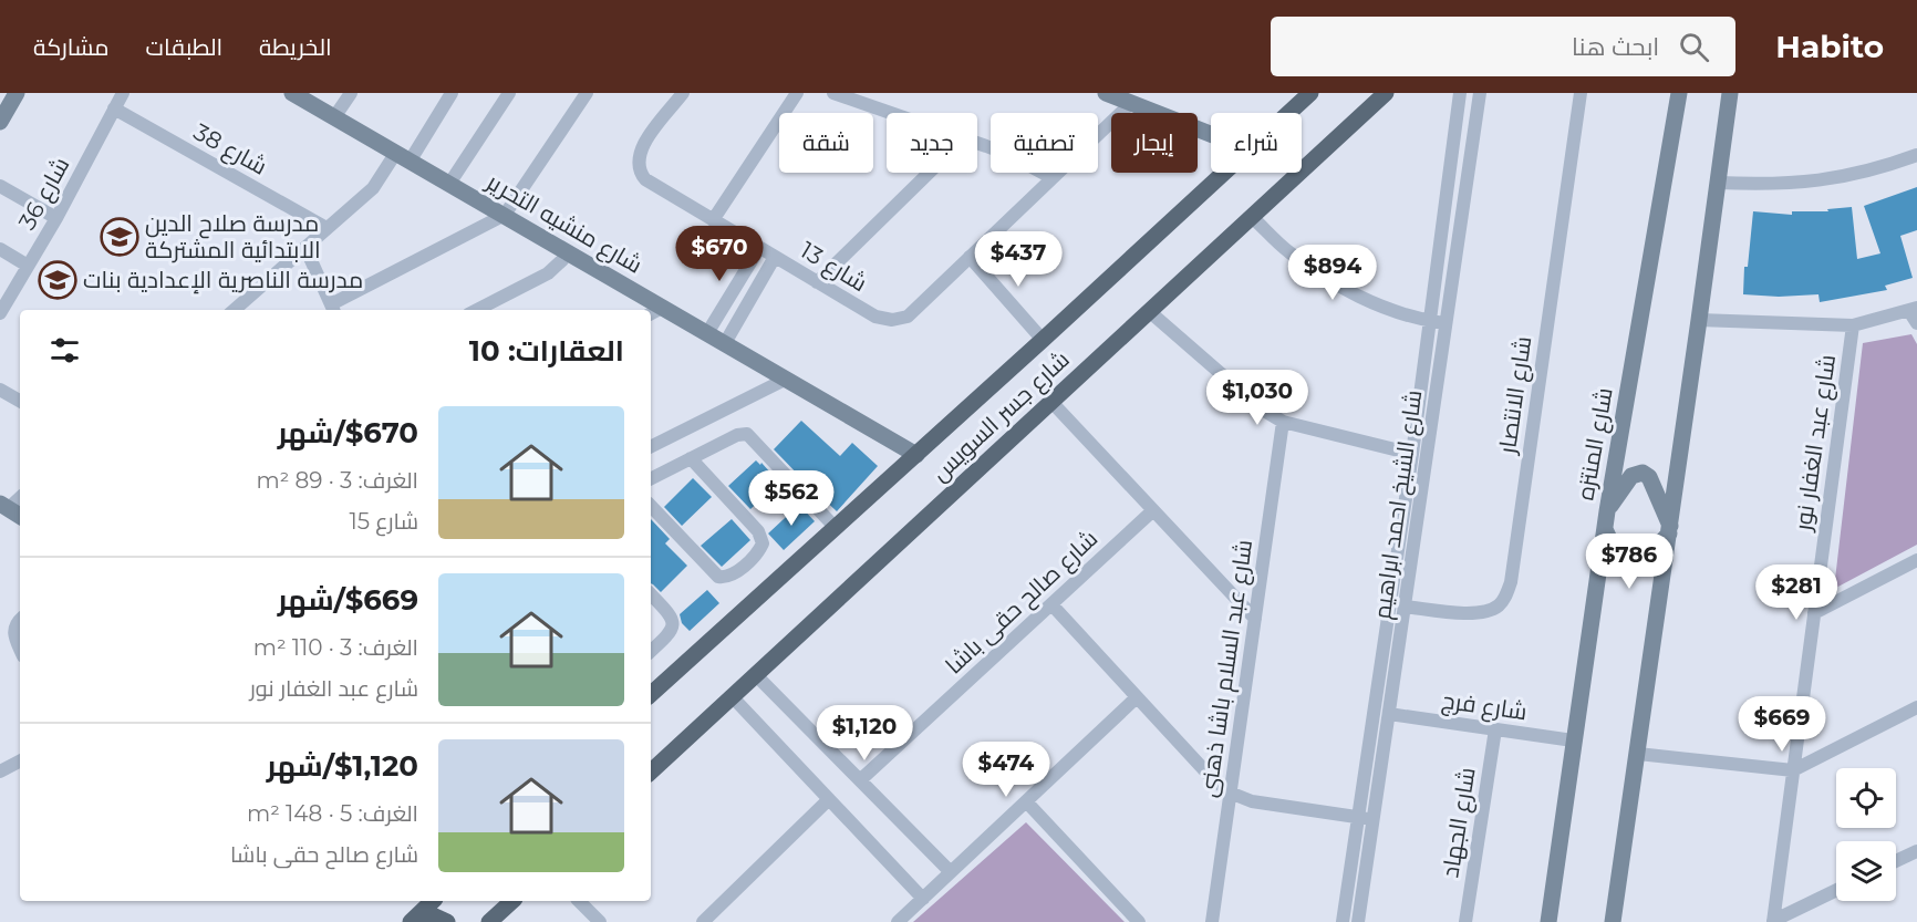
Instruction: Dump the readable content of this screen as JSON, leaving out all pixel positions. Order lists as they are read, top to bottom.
{
  "streets": {
    "main road": ["شارع جسر السويس"],
    "street": [
      "شارع 38",
      "شارع 36",
      "شارع منشيه التحرير",
      "شارع 13",
      "شارع الانتصار",
      "شارع عبد الغفار نور",
      "شارع المنتزه",
      "شارع الشيخ احمد ابراهيم",
      "شارع صالح حقى باشا",
      "شارع عبد السلام باشا ذهنى",
      "شارع فرج",
      "شارع الجهاد"
    ]
  },
  "crossings": [
    ["شارع 38", "شارع 36"],
    ["شارع منشيه التحرير", "شارع جسر السويس"],
    ["شارع الانتصار", "شارع الشيخ احمد ابراهيم"],
    ["شارع المنتزه", "شارع فرج"],
    ["شارع الشيخ احمد ابراهيم", "شارع فرج"],
    ["شارع فرج", "شارع الجهاد"]
  ],
  "places": {
    "school or university": ["مدرسة صلاح الدين الابتدائية المشتركة", "مدرسة الناصرية الإعدادية بنات"]
  },
  "page": {
    "header": "Habito",
    "search": "ابحث هنا",
    "nav": ["الخريطة", "الطبقات", "مشاركة"],
    "chip": [
      "شراء",
      "إيجار",
      "تصفية",
      "جديد",
      "شقة"
    ],
    "price": [
      "$670",
      "$437",
      "$894",
      "$1,030",
      "$562",
      "$786",
      "$281",
      "$669",
      "$1,120",
      "$474"
    ],
    "heading": "العقارات: 10",
    "list": [
      {
        "name": "$670/شهر",
        "note": "الغرف: 3 · 89 m² · شارع 15"
      },
      {
        "name": "$669/شهر",
        "note": "الغرف: 3 · 110 m² · شارع عبد الغفار نور"
      },
      {
        "name": "$1,120/شهر",
        "note": "الغرف: 5 · 148 m² · شارع صالح حقى باشا"
      }
    ]
  }
}
